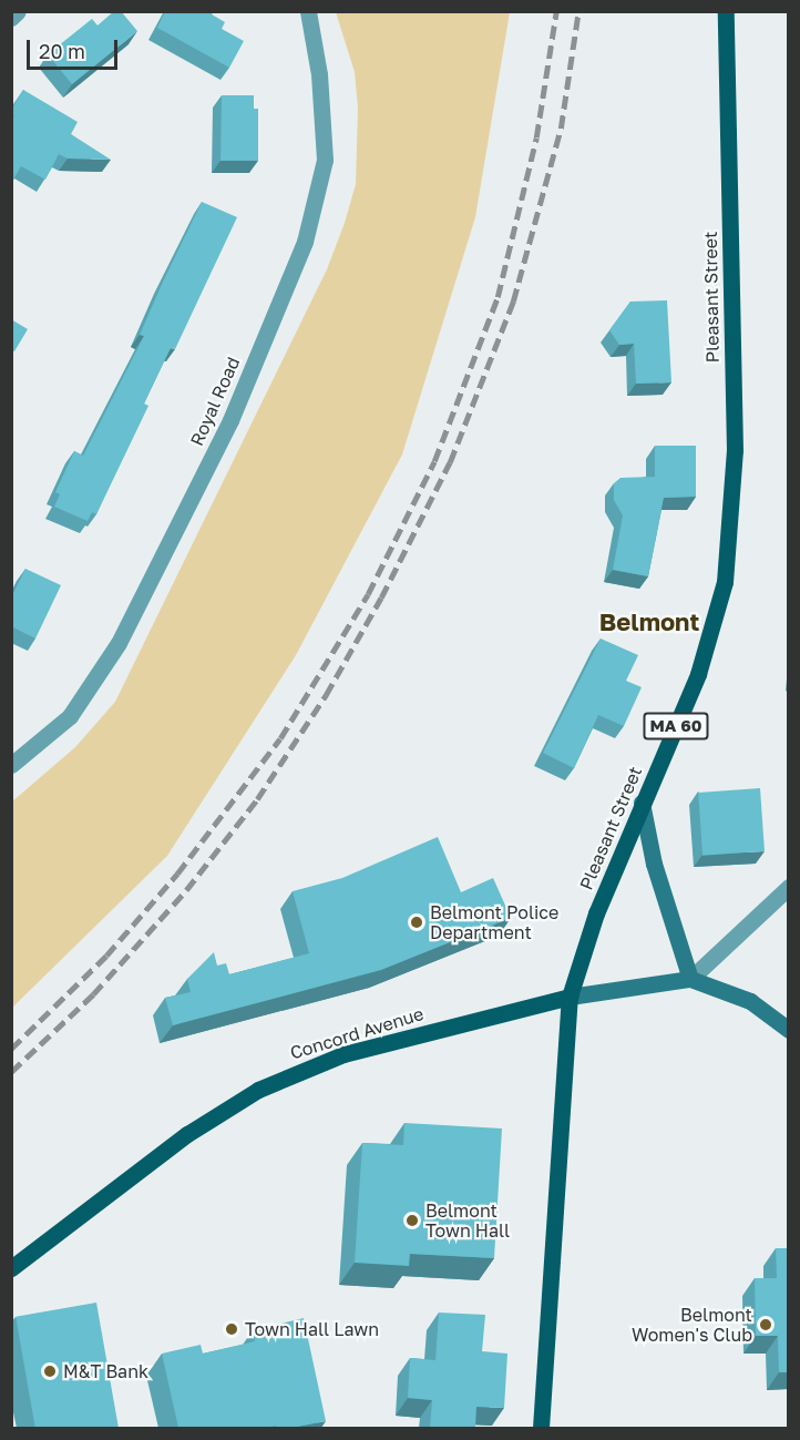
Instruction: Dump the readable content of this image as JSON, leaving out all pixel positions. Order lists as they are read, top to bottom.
{
  "streets": {
    "main road": ["Pleasant Street", "MA 60", "Concord Avenue"],
    "street": ["Royal Road"]
  },
  "crossings": [
    ["Pleasant Street", "Concord Avenue"]
  ],
  "districts": ["Belmont"],
  "places": [
    "Belmont Police Department",
    "Belmont Town Hall",
    "Belmont Women's Club",
    "Town Hall Lawn",
    "M&T Bank"
  ],
  "scale_bar": "20 m"
}
